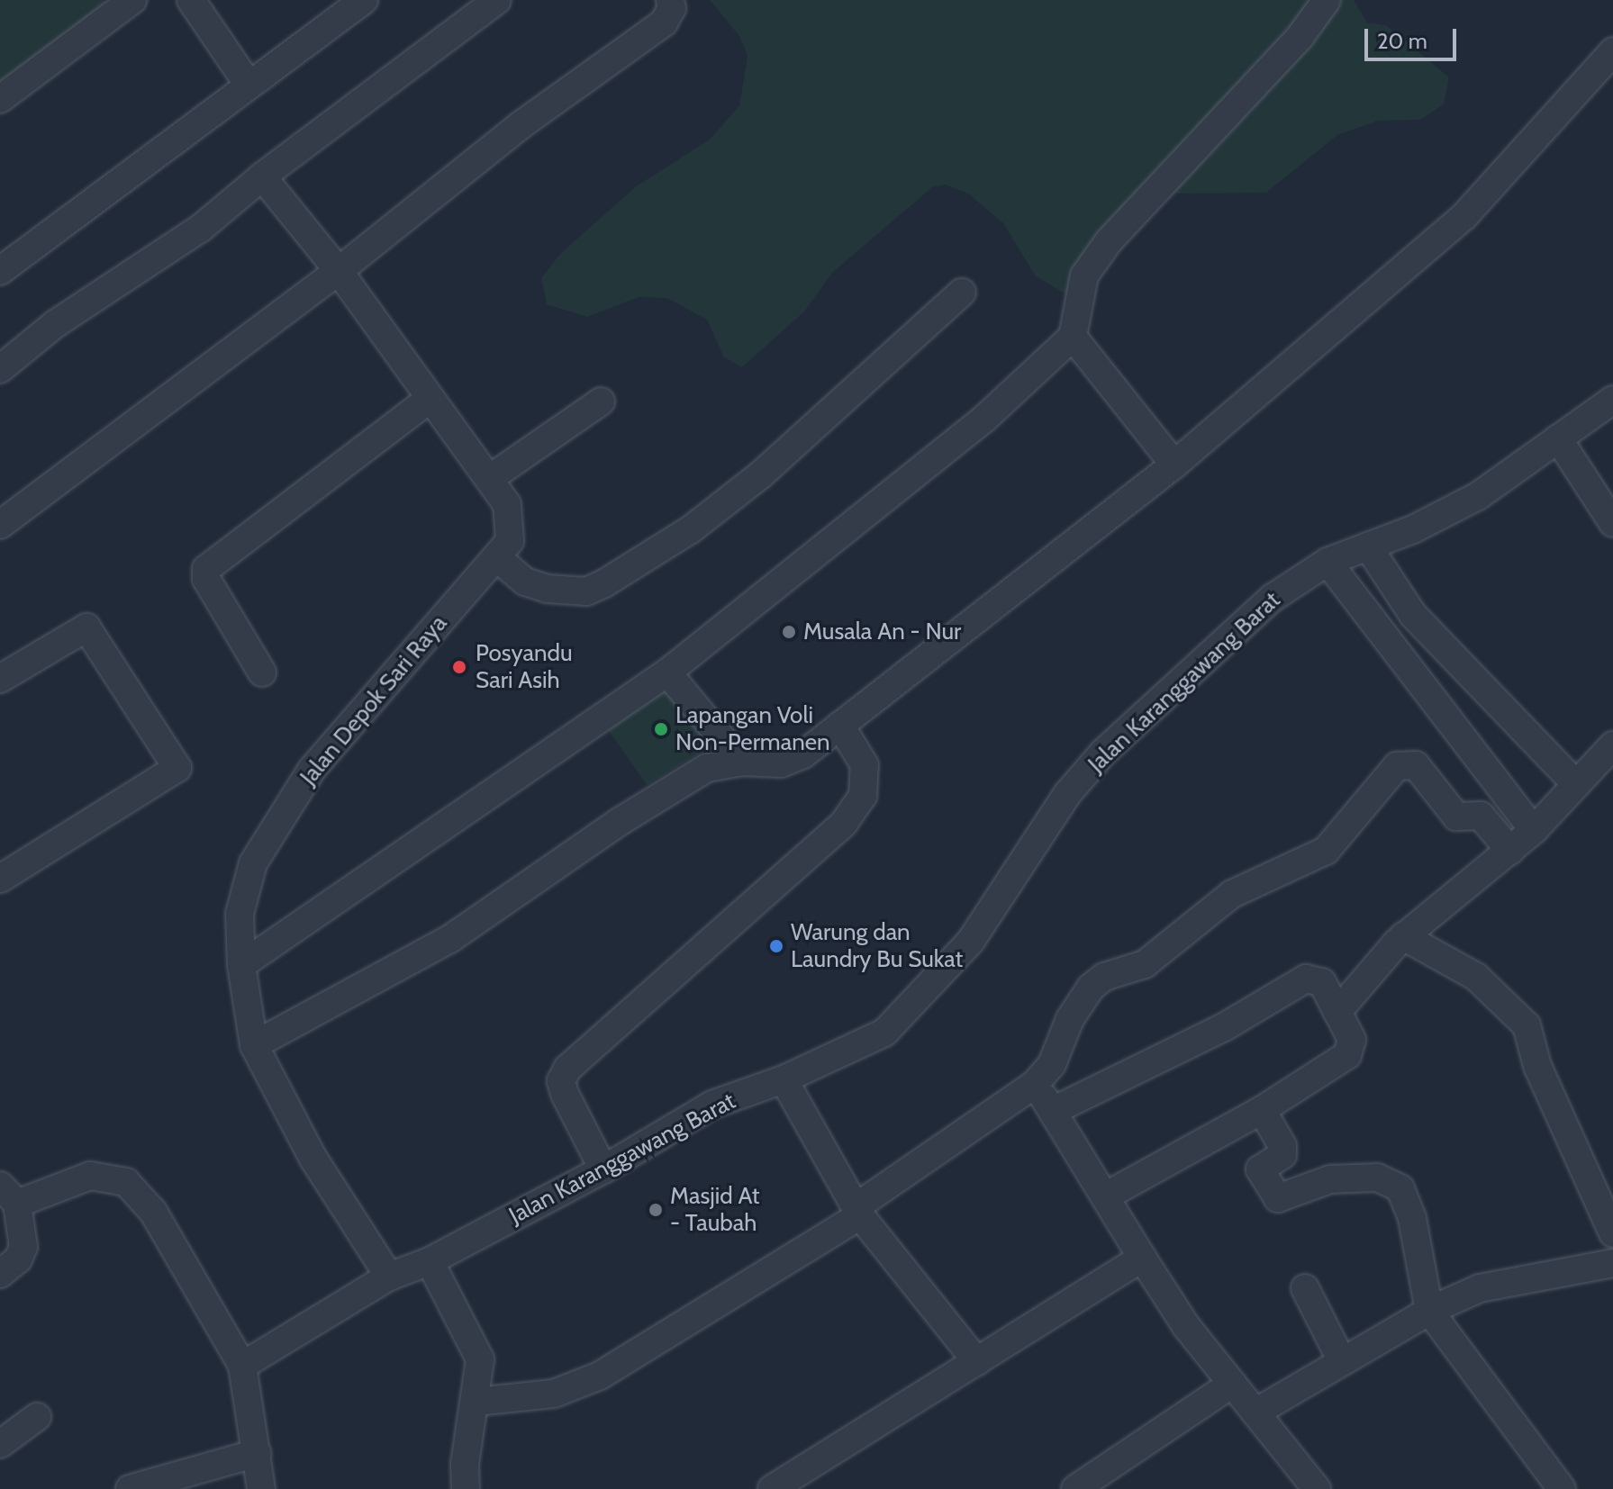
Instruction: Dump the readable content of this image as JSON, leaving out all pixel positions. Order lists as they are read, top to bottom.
{
  "streets": {
    "street": ["Jalan Karanggawang Barat", "Jalan Depok Sari Raya"]
  },
  "crossings": [
    ["Jalan Karanggawang Barat", "Jalan Depok Sari Raya"]
  ],
  "places": [
    "Musala An - Nur",
    "Posyandu Sari Asih",
    "Lapangan Voli Non-Permanen",
    "Warung dan Laundry Bu Sukat",
    "Masjid At - Taubah"
  ],
  "scale_bar": "20 m"
}
